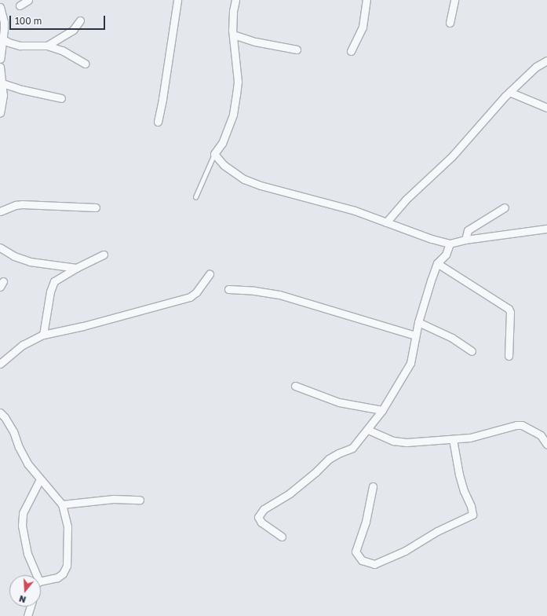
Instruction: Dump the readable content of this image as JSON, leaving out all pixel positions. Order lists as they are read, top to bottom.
{
  "scale_bar": "100 m",
  "north": "bottom"
}
